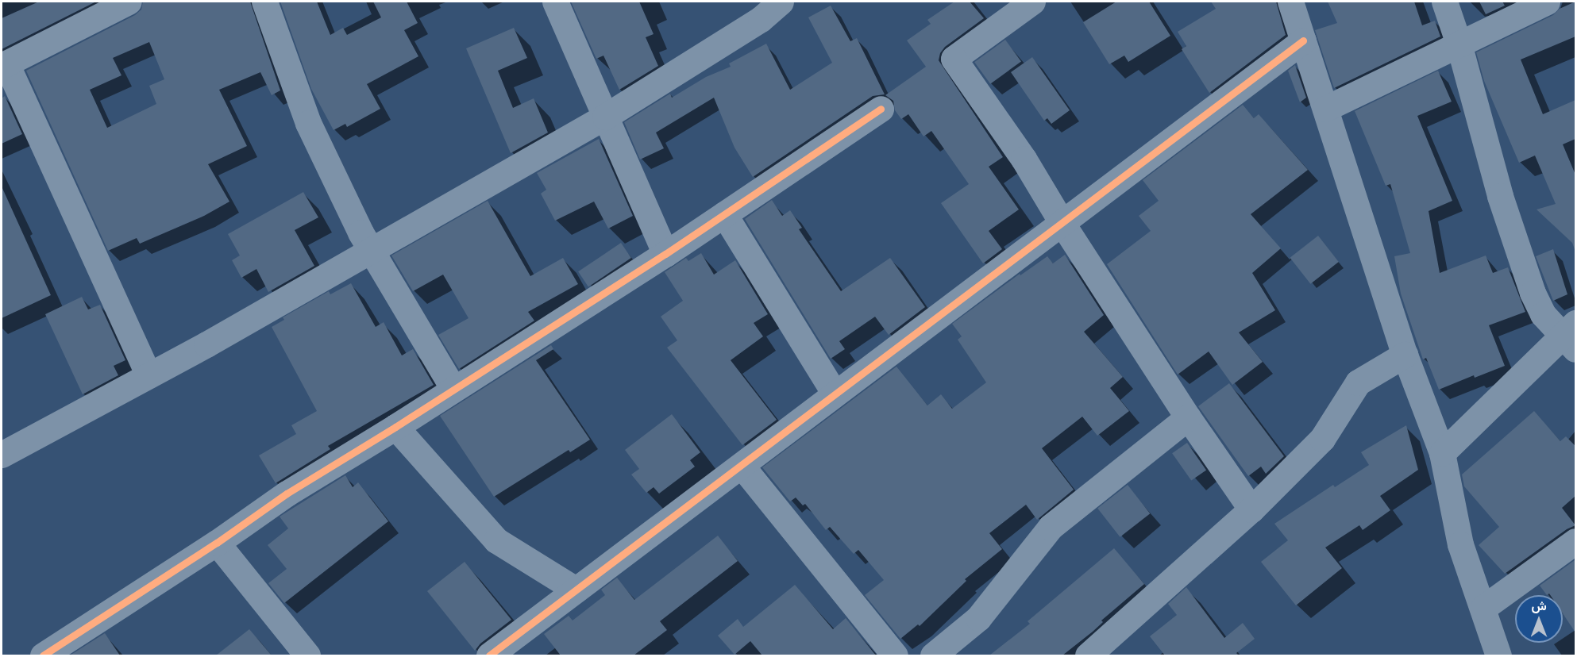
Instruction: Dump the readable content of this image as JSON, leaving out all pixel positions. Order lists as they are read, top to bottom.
{
  "north": "top"
}
